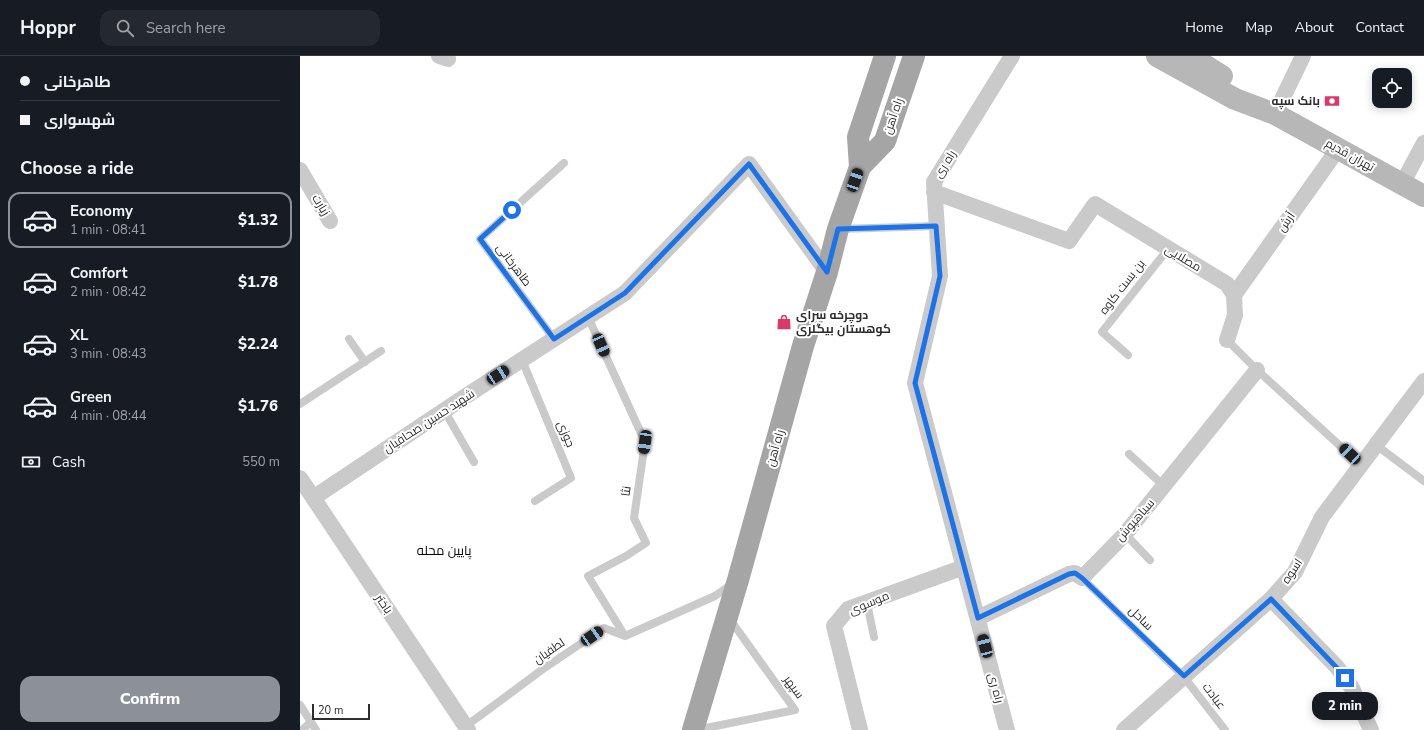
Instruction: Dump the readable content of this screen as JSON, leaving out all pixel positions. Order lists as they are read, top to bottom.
{
  "streets": {
    "main road": ["راه آهن", "تهران قدیم"],
    "street": [
      "راه ری",
      "زیارت",
      "آرش",
      "مصلایی",
      "شهید حسین صحافیان",
      "سیاهپوش",
      "اسوه",
      "موسوی",
      "باختر"
    ],
    "lane": [
      "طاهرخانی",
      "بن بست کاوه",
      "جوزی",
      "نثا",
      "ساحل",
      "لطفیان",
      "سپهر",
      "عبادت"
    ]
  },
  "crossings": [
    ["راه آهن", "شهید حسین صحافیان"],
    ["راه آهن", "سپهر"],
    ["تهران قدیم", "آرش"],
    ["راه ری", "مصلایی"],
    ["راه ری", "موسوی"],
    ["آرش", "مصلایی"],
    ["مصلایی", "بن بست کاوه"],
    ["طاهرخانی", "شهید حسین صحافیان"],
    ["شهید حسین صحافیان", "جوزی"],
    ["شهید حسین صحافیان", "نثا"],
    ["شهید حسین صحافیان", "باختر"],
    ["نثا", "لطفیان"],
    ["سیاهپوش", "ساحل"],
    ["اسوه", "ساحل"],
    ["اسوه", "عبادت"],
    ["باختر", "لطفیان"],
    ["ساحل", "عبادت"]
  ],
  "districts": ["پایین محله"],
  "places": {
    "bank": ["بانک سپه"],
    "shop": ["دوچرخه سرای کوهستان بیگلری"]
  },
  "scale_bar": "20 m",
  "page": {
    "header": "Hoppr",
    "search": "Search here",
    "nav": [
      "Home",
      "Map",
      "About",
      "Contact"
    ],
    "banner": ["طاهرخانی", "شهسواری"],
    "heading": "Choose a ride",
    "list": [
      {
        "name": "Economy",
        "note": "1 min · 08:41",
        "value": "$1.32"
      },
      {
        "name": "Comfort",
        "note": "2 min · 08:42",
        "value": "$1.78"
      },
      {
        "name": "XL",
        "note": "3 min · 08:43",
        "value": "$2.24"
      },
      {
        "name": "Green",
        "note": "4 min · 08:44",
        "value": "$1.76"
      }
    ],
    "pay": ["Cash", "550 m"],
    "buttons": "Confirm",
    "bubble": "2 min",
    "scale": "20 m"
  }
}
